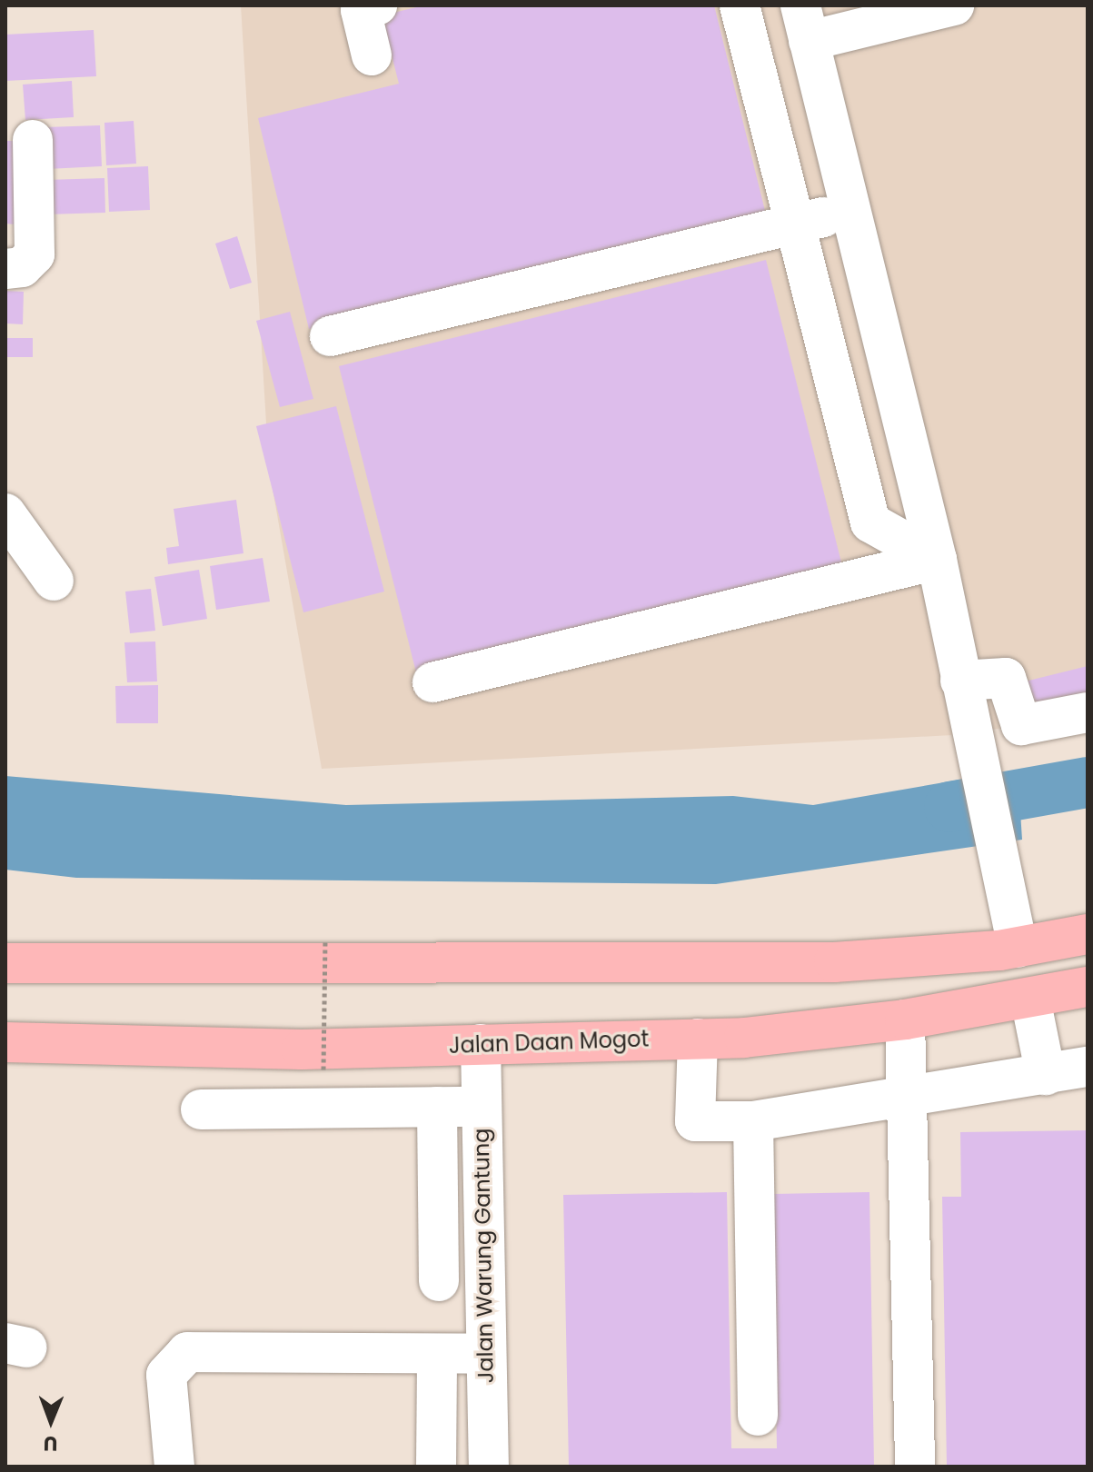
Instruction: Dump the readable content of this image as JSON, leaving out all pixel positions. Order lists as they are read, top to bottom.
{
  "streets": {
    "highway": ["Jalan Daan Mogot"],
    "street": ["Jalan Warung Gantung"]
  },
  "crossings": [
    ["Jalan Daan Mogot", "Jalan Warung Gantung"]
  ],
  "north": "bottom"
}
